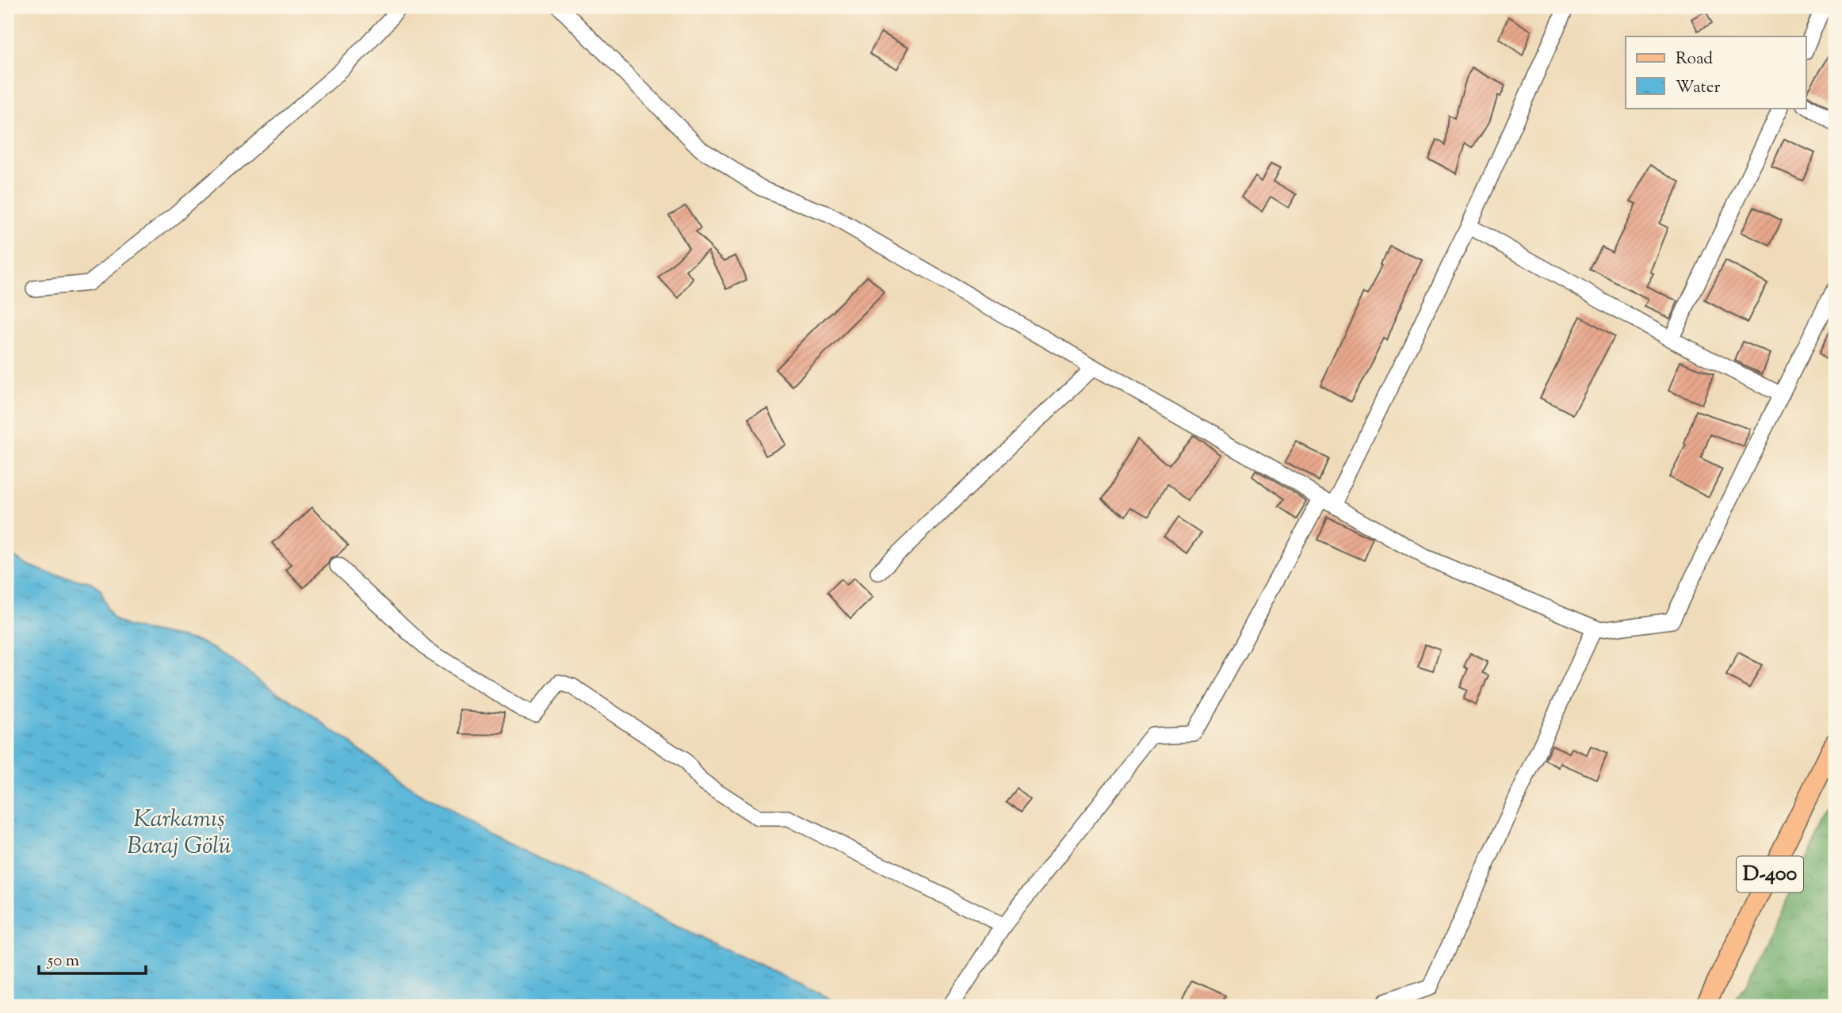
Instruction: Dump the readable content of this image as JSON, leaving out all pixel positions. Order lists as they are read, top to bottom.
{
  "streets": {
    "main road": ["D-400"]
  },
  "water": ["Karkamış Baraj Gölü"],
  "legend": ["Road", "Water"],
  "scale_bar": "50 m"
}
